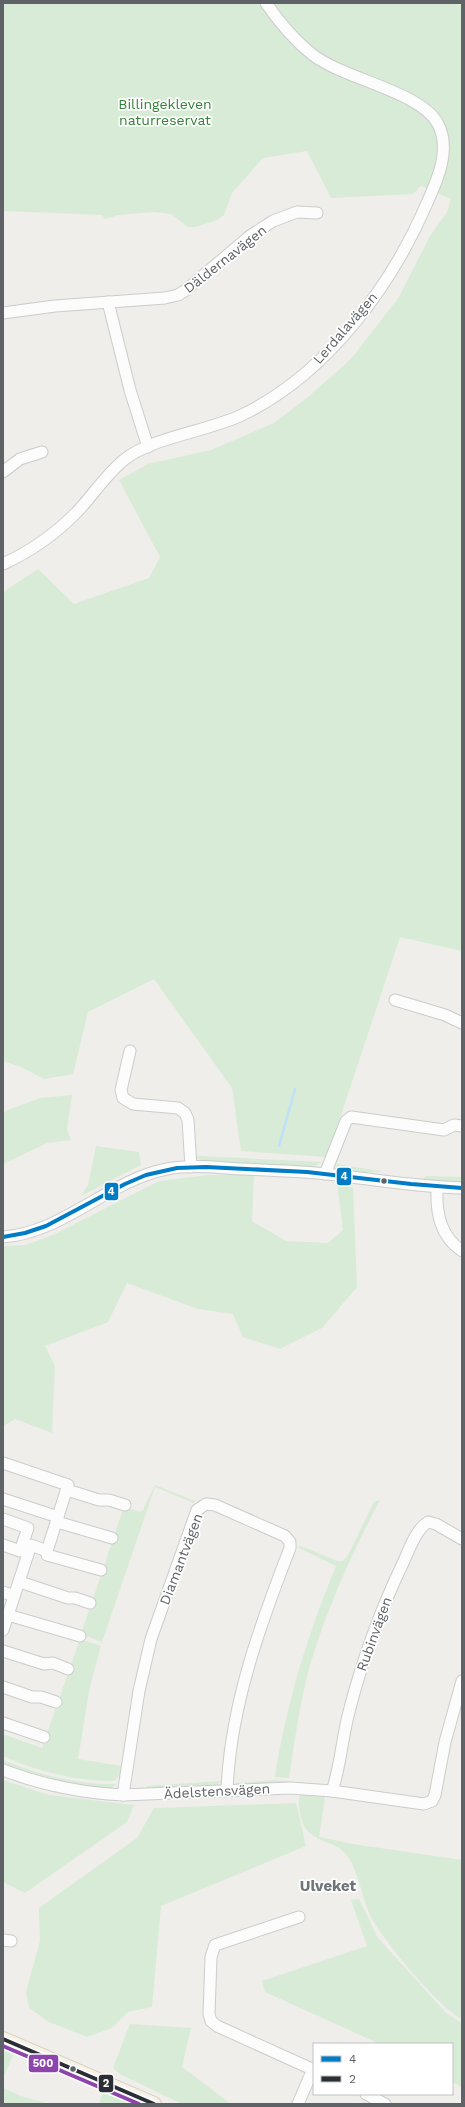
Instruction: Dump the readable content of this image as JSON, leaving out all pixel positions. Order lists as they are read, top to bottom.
{
  "streets": {
    "street": [
      "Däldernavägen",
      "Lerdalavägen",
      "Diamantvägen",
      "Rubinvägen",
      "Ädelstensvägen"
    ]
  },
  "crossings": [
    ["Diamantvägen", "Ädelstensvägen"],
    ["Rubinvägen", "Ädelstensvägen"]
  ],
  "districts": ["Ulveket"],
  "parks": ["Billingekleven naturreservat"],
  "lines": ["transit line 4", "transit line 2", "transit line 500"],
  "legend": ["4", "2"]
}
